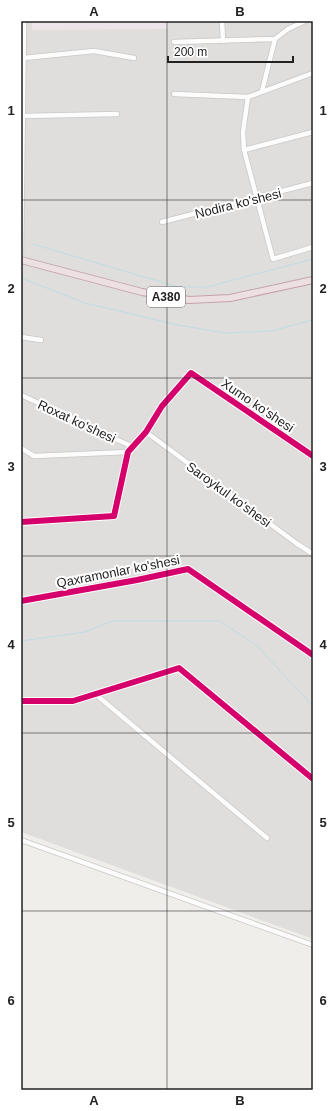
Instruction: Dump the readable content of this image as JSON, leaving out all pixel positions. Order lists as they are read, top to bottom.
{
  "streets": {
    "highway": ["A380"],
    "street": [
      "Nodira ko'shesi",
      "Xumo ko'shesi",
      "Roxat ko'shesi",
      "Saroykul ko'shesi",
      "Qaxramonlar ko'shesi"
    ]
  },
  "crossings": [
    ["Xumo ko'shesi", "Saroykul ko'shesi"]
  ],
  "scale_bar": "200 m",
  "grid": {
    "columns": ["A", "B"],
    "rows": [
      "1",
      "2",
      "3",
      "4",
      "5",
      "6"
    ]
  }
}
